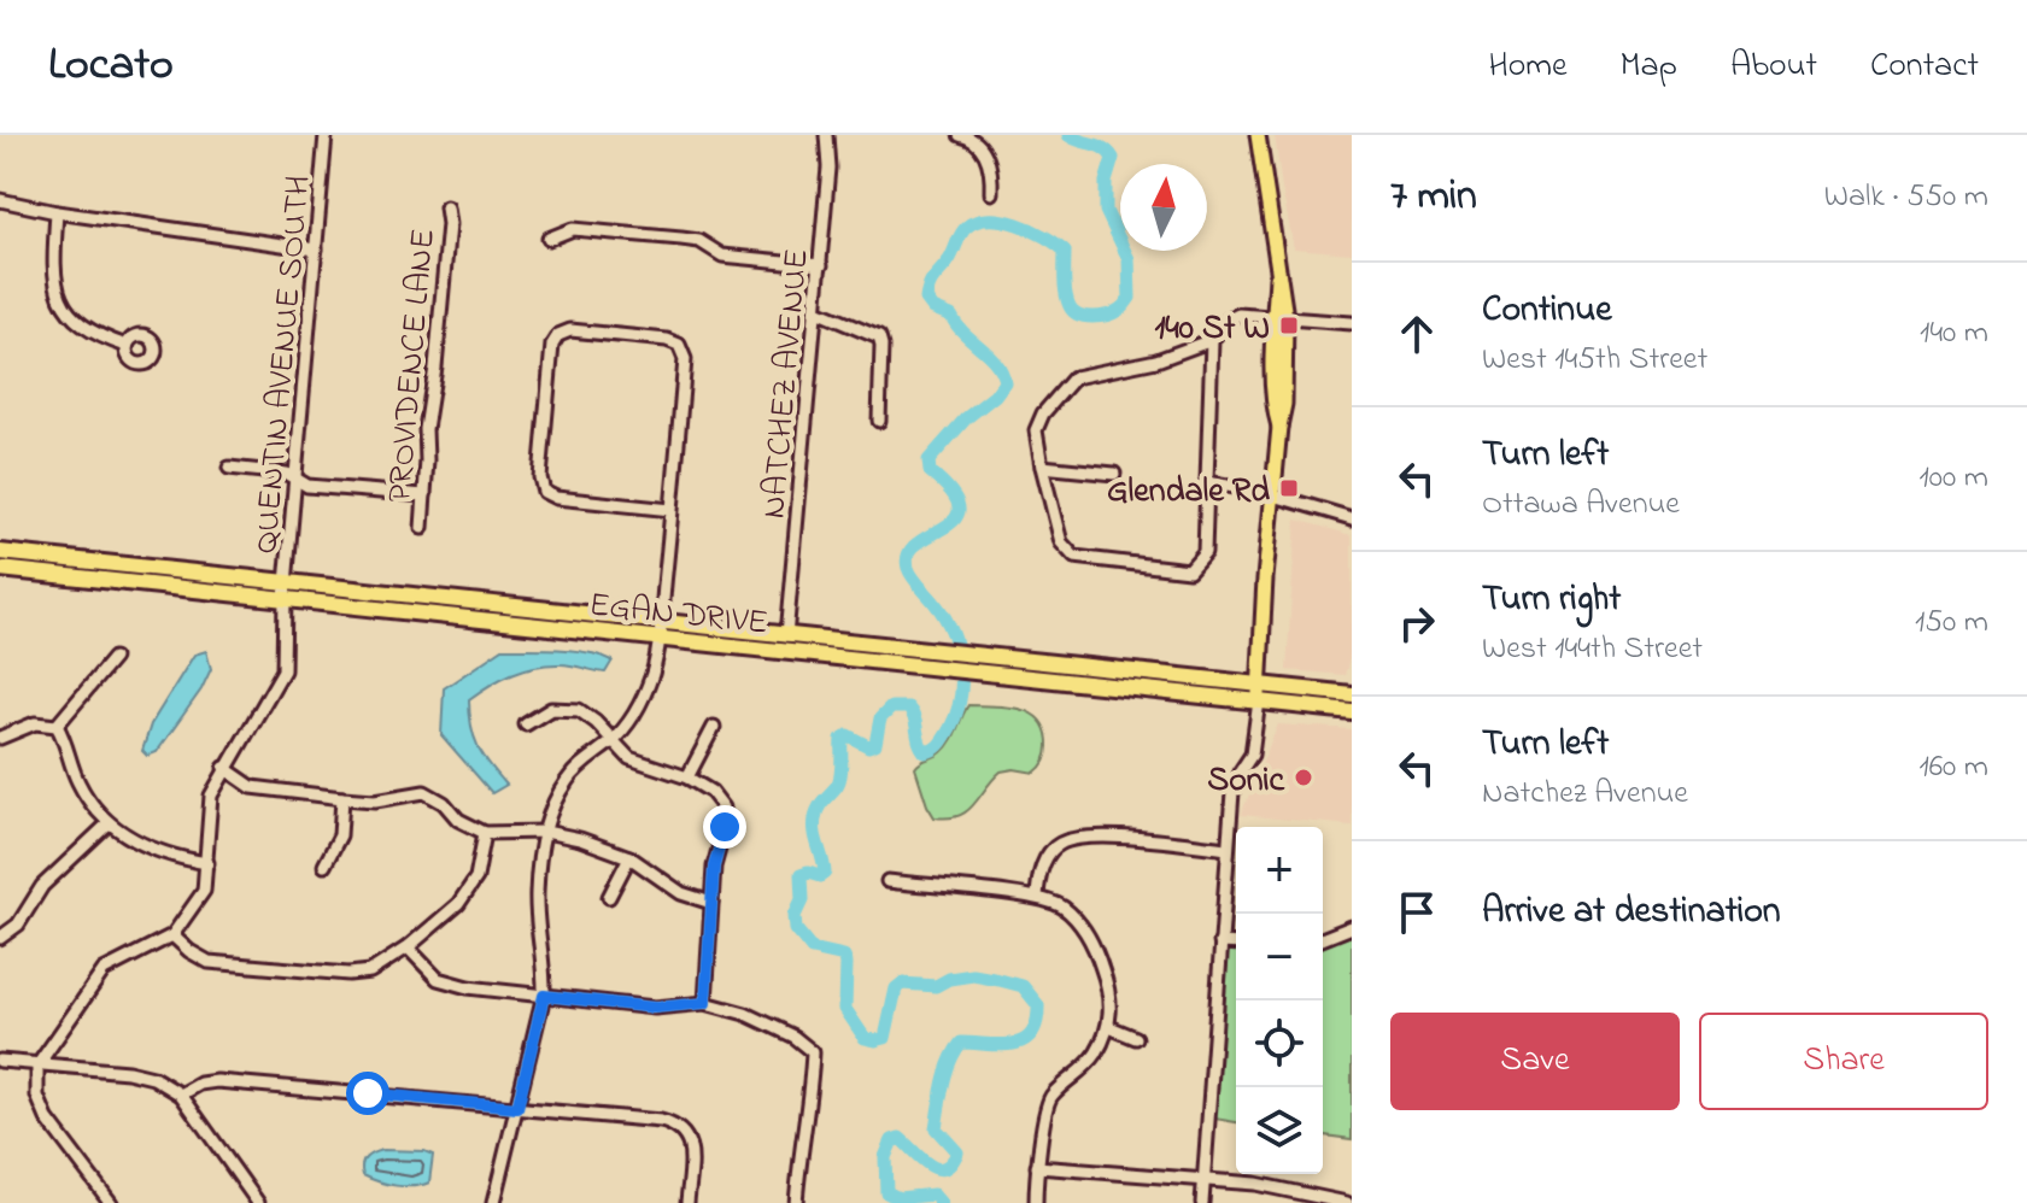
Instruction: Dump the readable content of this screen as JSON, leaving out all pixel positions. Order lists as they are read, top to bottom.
{
  "streets": {
    "highway": ["EGAN DRIVE"],
    "street": ["QUENTIN AVENUE SOUTH", "PROVIDENCE LANE", "NATCHEZ AVENUE"]
  },
  "crossings": [
    ["QUENTIN AVENUE SOUTH", "EGAN DRIVE"],
    ["NATCHEZ AVENUE", "EGAN DRIVE"]
  ],
  "places": {
    "transit": ["140 St W", "Glendale Rd"],
    "other": ["Sonic"]
  },
  "north": "top",
  "page": {
    "header": "Locato",
    "nav": [
      "Home",
      "Map",
      "About",
      "Contact"
    ],
    "heading": ["7 min", "Walk · 550 m"],
    "list": [
      ["Continue", "West 145th Street", "140 m"],
      ["Turn left", "Ottawa Avenue", "100 m"],
      ["Turn right", "West 144th Street", "150 m"],
      ["Turn left", "Natchez Avenue", "160 m"],
      "Arrive at destination"
    ],
    "map_buttons": ["+", "−"],
    "buttons": ["Save", "Share"]
  }
}
